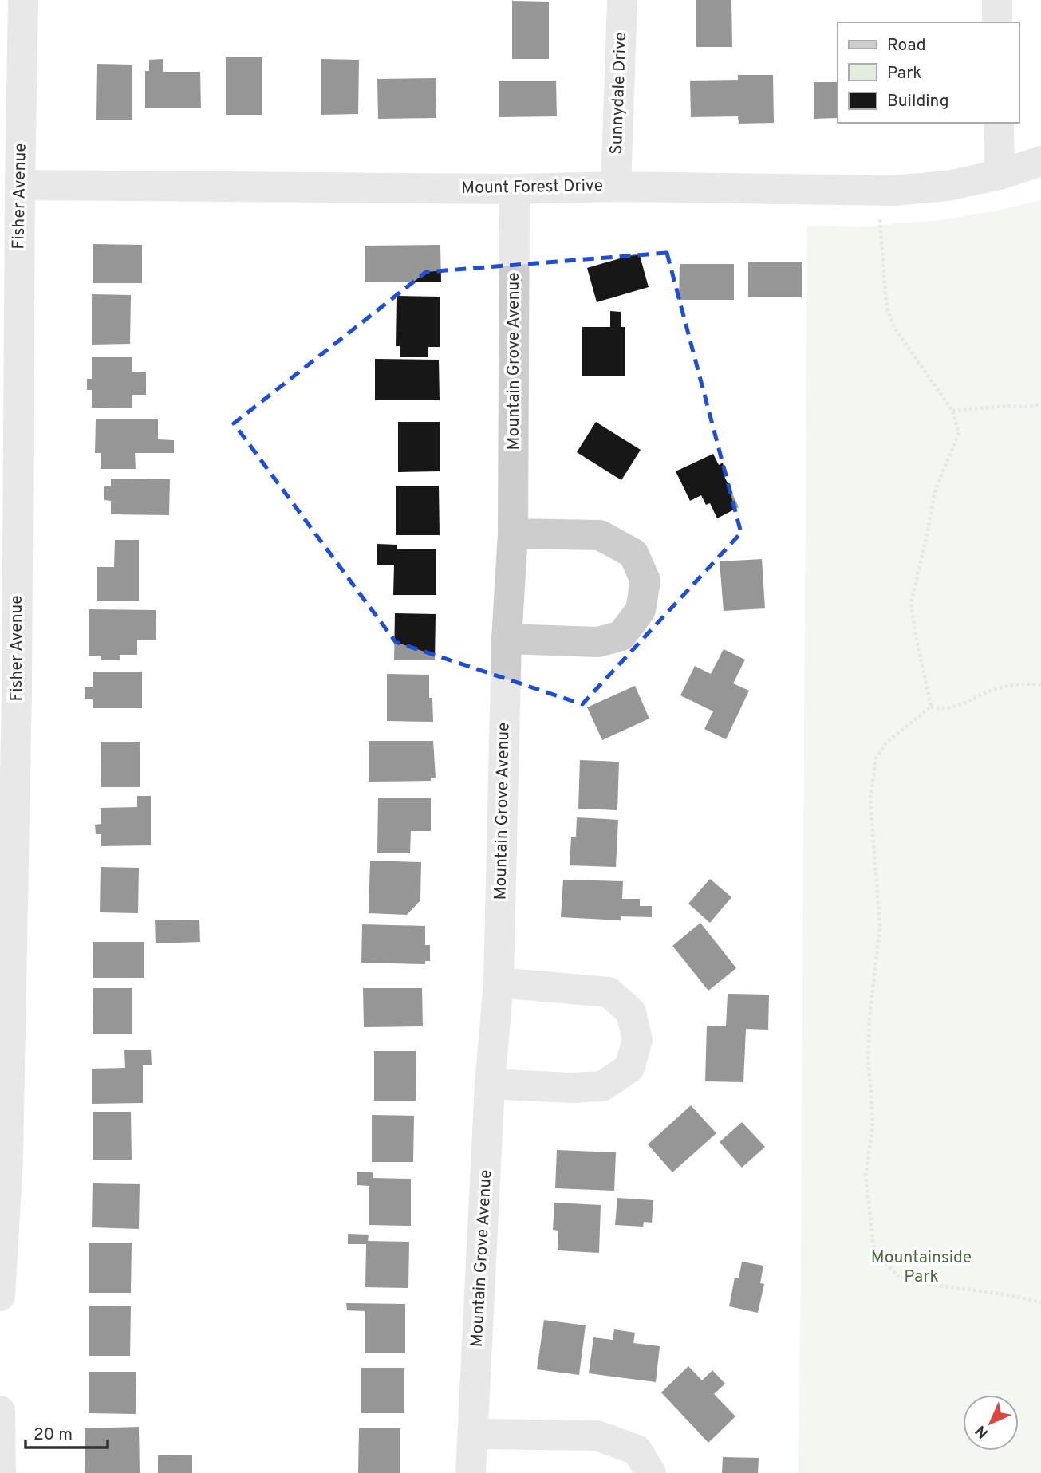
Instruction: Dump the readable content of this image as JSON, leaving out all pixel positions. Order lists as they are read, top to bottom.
{
  "streets": {
    "street": [
      "Sunnydale Drive",
      "Mount Forest Drive",
      "Fisher Avenue",
      "Mountain Grove Avenue"
    ]
  },
  "crossings": [
    ["Sunnydale Drive", "Mount Forest Drive"],
    ["Mount Forest Drive", "Fisher Avenue"],
    ["Mount Forest Drive", "Mountain Grove Avenue"]
  ],
  "parks": ["Mountainside Park"],
  "legend": ["Road", "Park", "Building"],
  "scale_bar": "20 m",
  "north": "bottom left"
}
